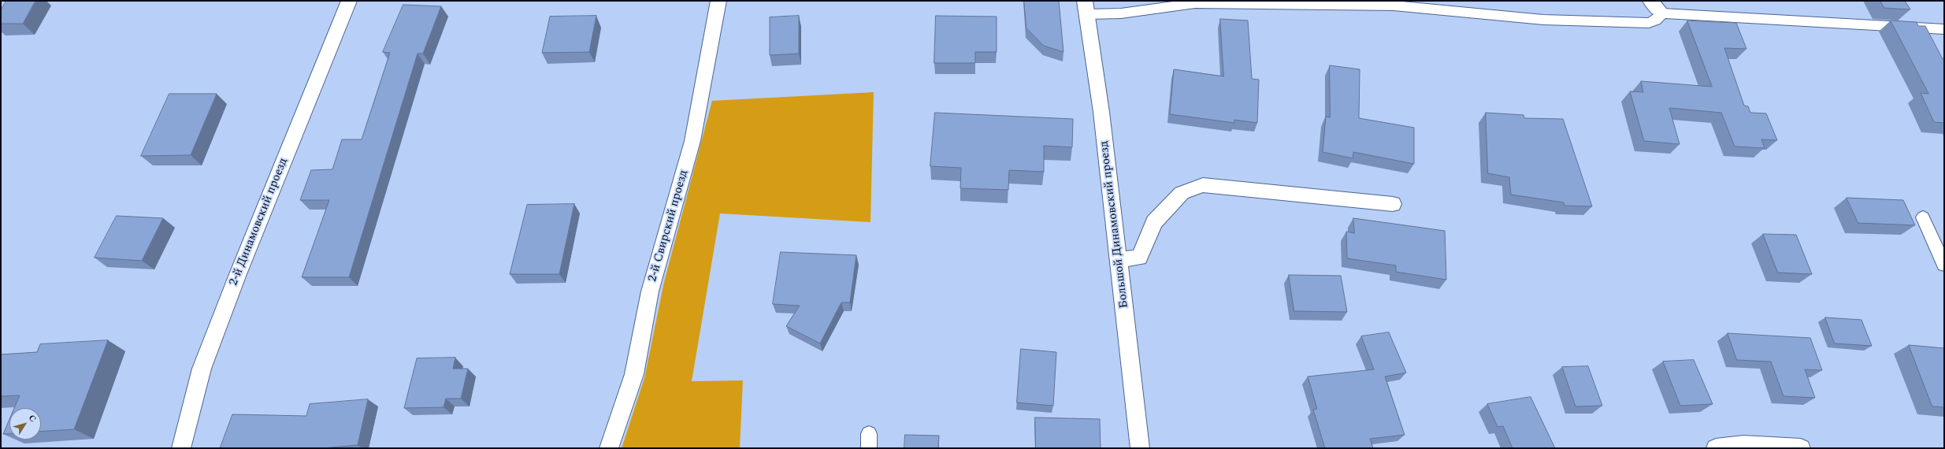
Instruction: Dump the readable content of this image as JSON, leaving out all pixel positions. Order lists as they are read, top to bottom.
{
  "streets": {
    "street": ["2-й Динамовский проезд", "Большой Динамовский проезд", "2-й Свирский проезд"]
  },
  "north": "top right"
}
